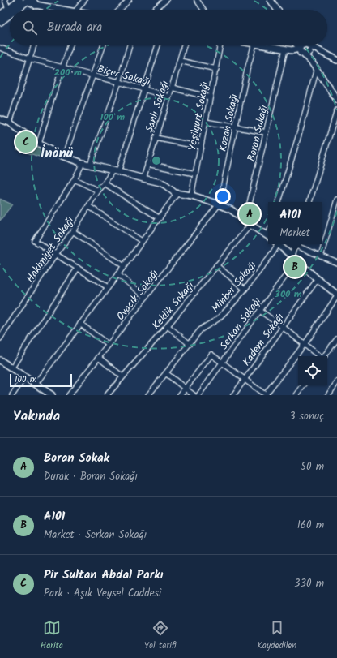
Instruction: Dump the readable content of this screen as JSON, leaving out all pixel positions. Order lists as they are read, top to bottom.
{
  "streets": {
    "street": [
      "Biçer Sokağı",
      "Şanlı Sokağı",
      "Yeşilyurt Sokağı",
      "Kozan Sokağı",
      "Boran Sokağı",
      "Hakimiyet Sokağı",
      "Minber Sokağı",
      "Ovacık Sokağı",
      "Keklik Sokağı",
      "Serkan Sokağı",
      "Kadem Sokağı"
    ]
  },
  "crossings": [
    ["Biçer Sokağı", "Şanlı Sokağı"],
    ["Biçer Sokağı", "Hakimiyet Sokağı"],
    ["Kozan Sokağı", "Ovacık Sokağı"],
    ["Boran Sokağı", "Keklik Sokağı"]
  ],
  "districts": ["İnönü"],
  "scale_bar": "100 m",
  "page": {
    "search": "Burada ara",
    "pins": ["C", "A", "B"],
    "popup": ["A101", "Market"],
    "scale": "100 m",
    "heading": ["Yakında", "3 sonuç"],
    "list": [
      {
        "mark": "A",
        "name": "Boran Sokak",
        "note": "Durak · Boran Sokağı",
        "value": "50 m"
      },
      {
        "mark": "B",
        "name": "A101",
        "note": "Market · Serkan Sokağı",
        "value": "160 m"
      },
      {
        "mark": "C",
        "name": "Pir Sultan Abdal Parkı",
        "note": "Park · Aşık Veysel Caddesi",
        "value": "330 m"
      }
    ],
    "nav": ["Harita", "Yol tarifi", "Kaydedilen"]
  },
  "rings": ["200 m", "100 m", "300 m"]
}
